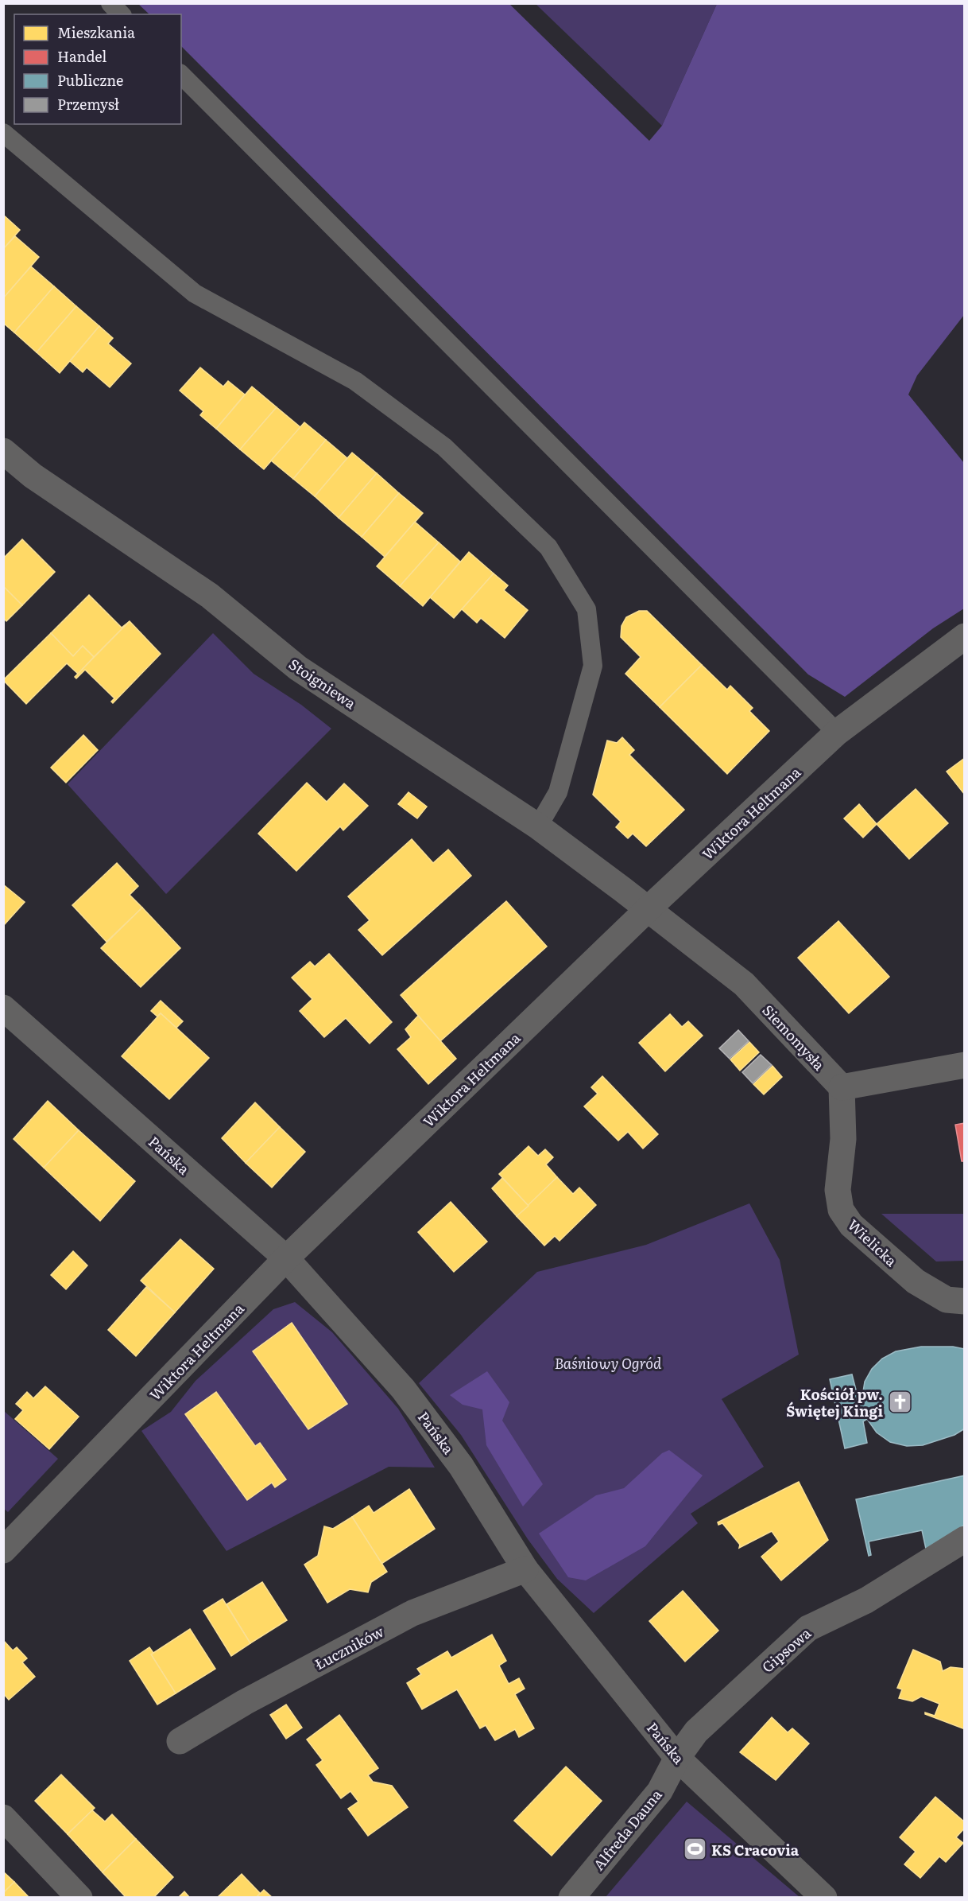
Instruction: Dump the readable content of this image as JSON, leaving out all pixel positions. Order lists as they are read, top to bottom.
{
  "streets": {
    "street": [
      "Stoigniewa",
      "Wiktora Heltmana",
      "Siemomysła",
      "Pańska",
      "Wielicka",
      "Łuczników",
      "Gipsowa",
      "Alfreda Dauna"
    ]
  },
  "crossings": [
    ["Stoigniewa", "Wiktora Heltmana"],
    ["Stoigniewa", "Siemomysła"],
    ["Wiktora Heltmana", "Siemomysła"],
    ["Wiktora Heltmana", "Pańska"],
    ["Siemomysła", "Wielicka"],
    ["Pańska", "Łuczników"],
    ["Pańska", "Gipsowa"],
    ["Pańska", "Alfreda Dauna"],
    ["Gipsowa", "Alfreda Dauna"]
  ],
  "parks": ["Baśniowy Ogród"],
  "places": {
    "church": ["Kościół pw. Świętej Kingi"],
    "sports": ["KS Cracovia"]
  },
  "legend": [
    "Mieszkania",
    "Handel",
    "Publiczne",
    "Przemysł"
  ]
}
